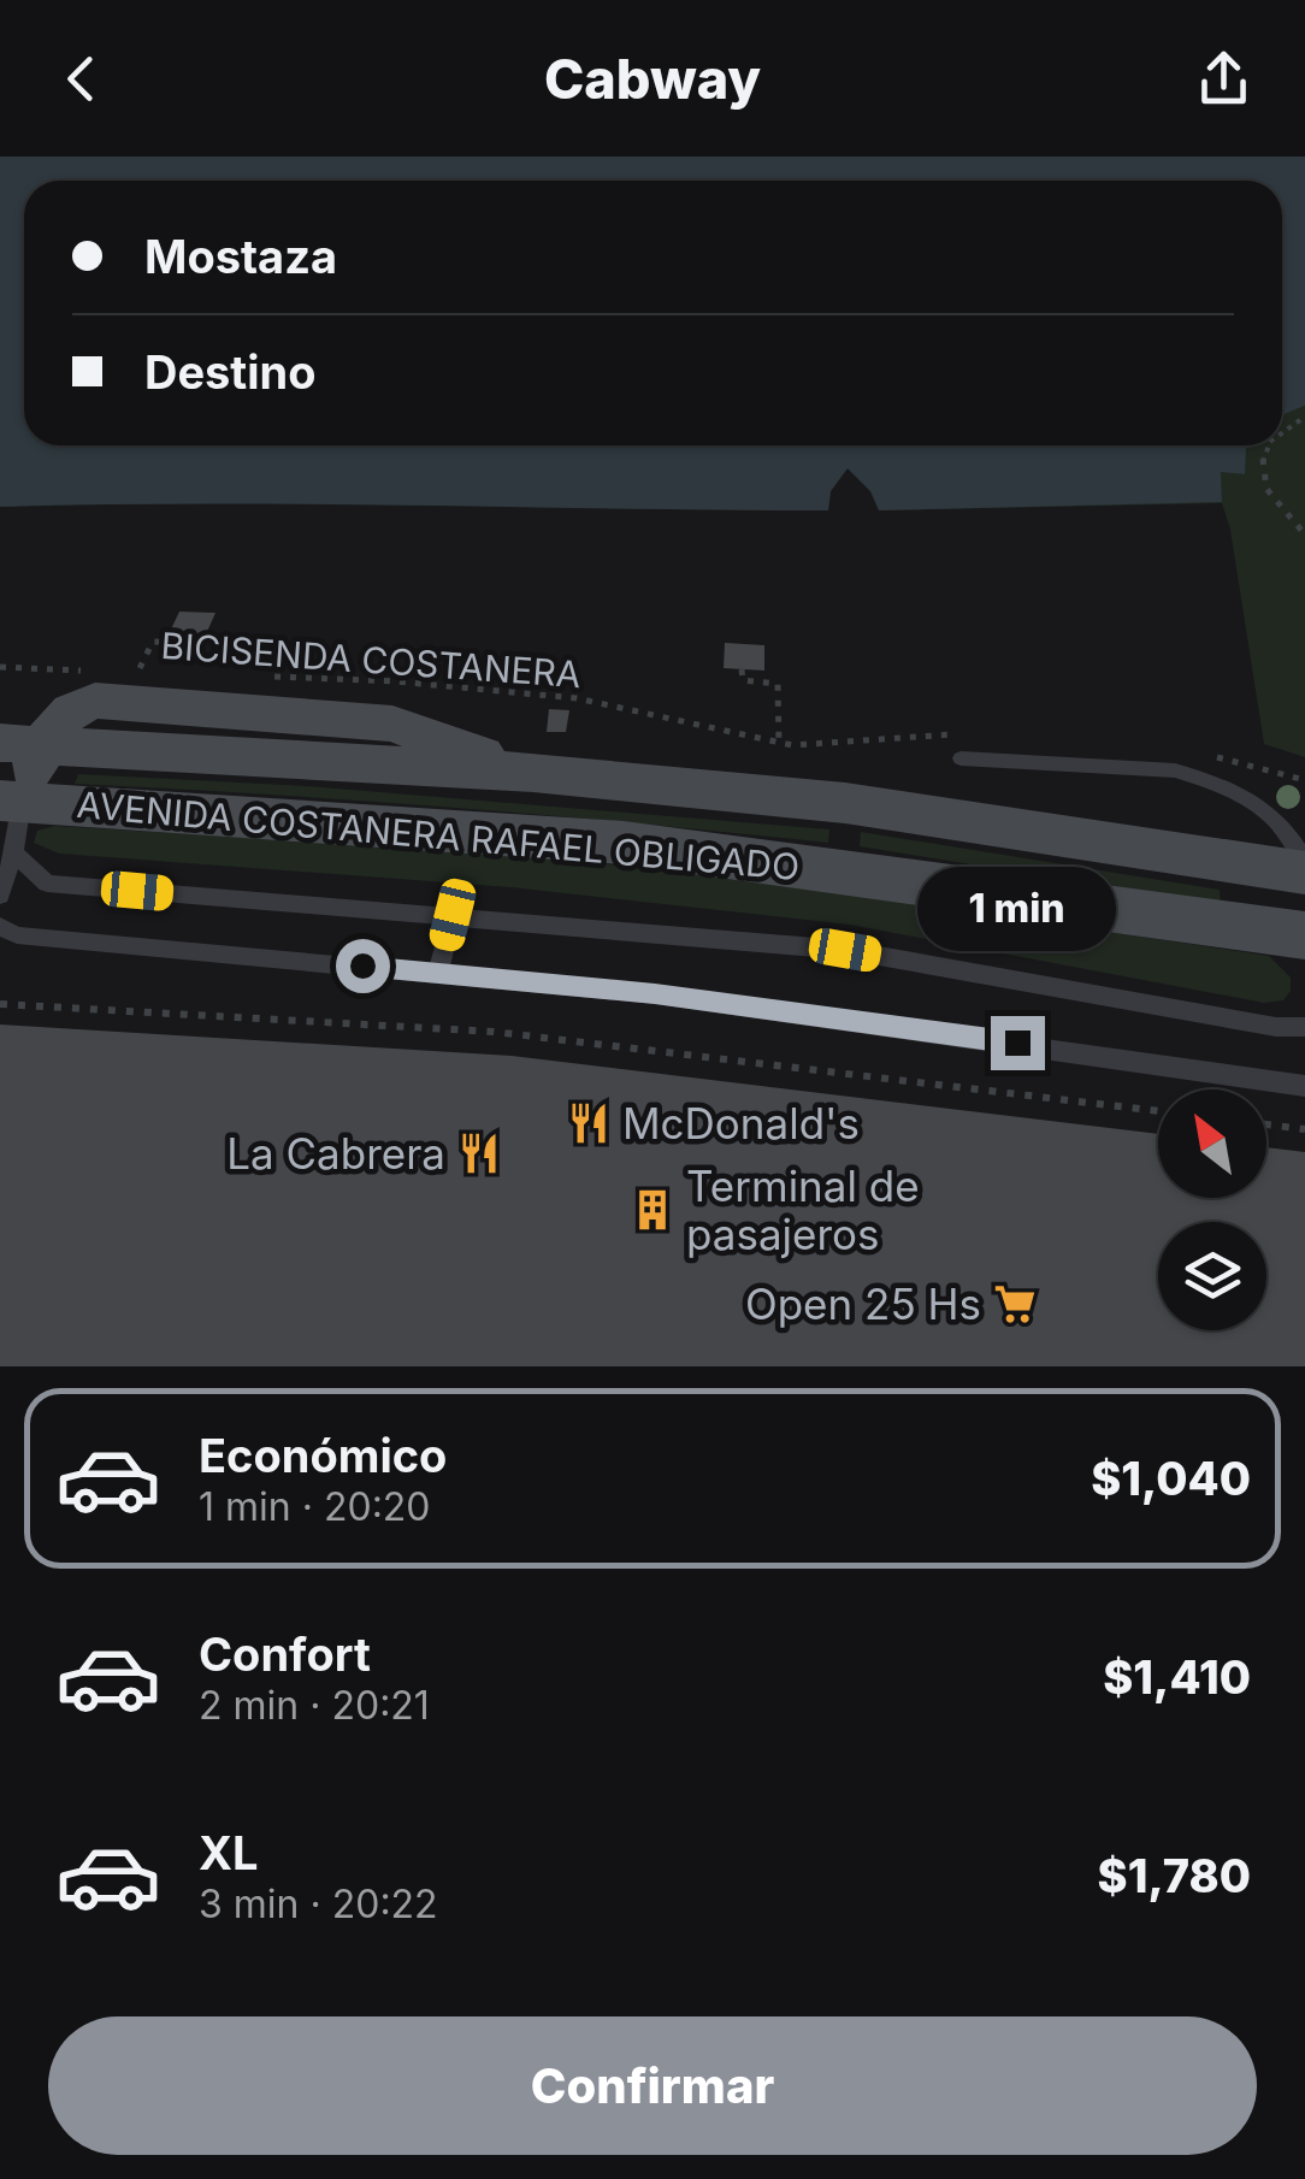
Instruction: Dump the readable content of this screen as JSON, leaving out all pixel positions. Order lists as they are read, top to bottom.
{
  "streets": {
    "main road": ["AVENIDA COSTANERA RAFAEL OBLIGADO"],
    "path": ["BICISENDA COSTANERA"]
  },
  "places": {
    "restaurant": ["McDonald's", "La Cabrera"],
    "building": ["Terminal de pasajeros"],
    "supermarket": ["Open 25 Hs"]
  },
  "north": "top left",
  "page": {
    "header": "Cabway",
    "banner": ["Mostaza", "Destino"],
    "bubble": "1 min",
    "list": [
      {
        "name": "Económico",
        "note": "1 min · 20:20",
        "value": "$1,040"
      },
      {
        "name": "Confort",
        "note": "2 min · 20:21",
        "value": "$1,410"
      },
      {
        "name": "XL",
        "note": "3 min · 20:22",
        "value": "$1,780"
      }
    ],
    "buttons": "Confirmar"
  }
}
